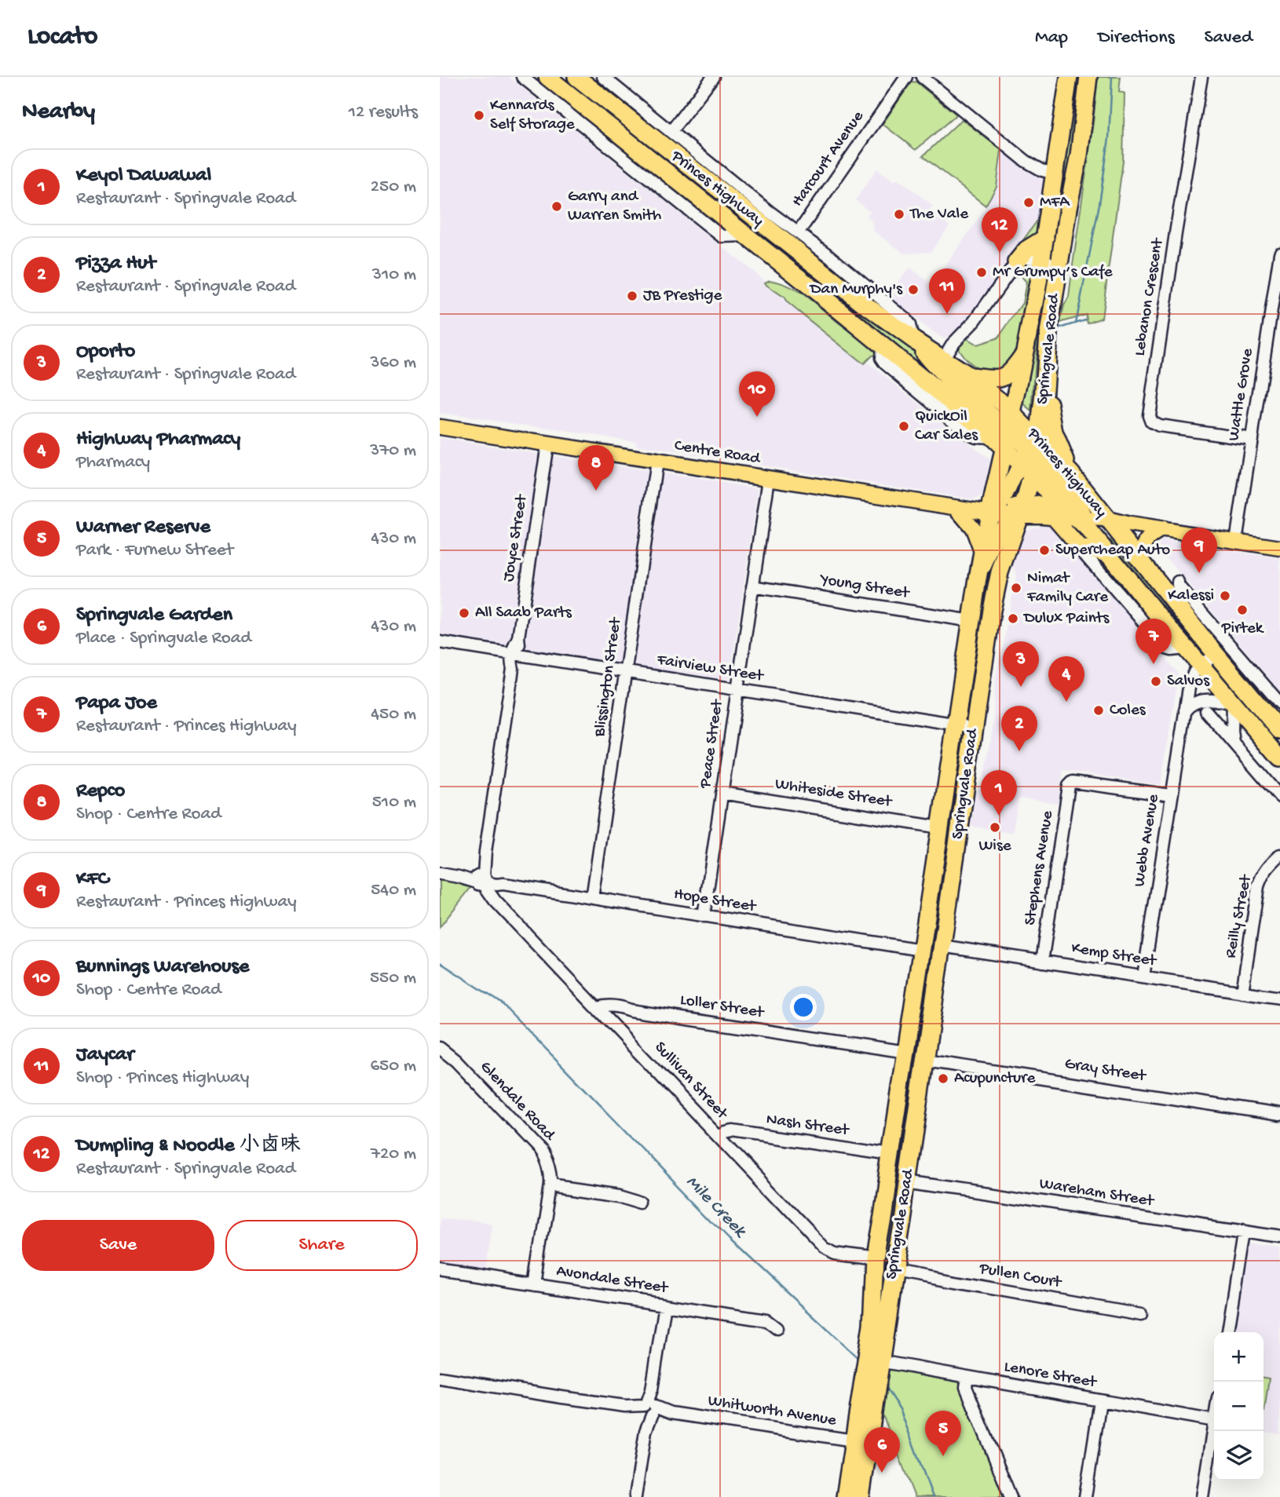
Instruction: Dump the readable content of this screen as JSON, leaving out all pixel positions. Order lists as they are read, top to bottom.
{
  "streets": {
    "highway": ["Princes Highway", "Springvale Road"],
    "main road": ["Centre Road"],
    "street": [
      "Harcourt Avenue",
      "Lebanon Crescent",
      "Wattle Grove",
      "Joyce Street",
      "Young Street",
      "Fairview Street",
      "Blissington Street",
      "Peace Street",
      "Whiteside Street",
      "Webb Avenue",
      "Stephens Avenue",
      "Hope Street",
      "Reilly Street",
      "Kemp Street",
      "Loller Street",
      "Gray Street",
      "Sullivan Street",
      "Glendale Road",
      "Nash Street",
      "Wareham Street",
      "Pullen Court",
      "Avondale Street",
      "Lenore Street",
      "Whitworth Avenue"
    ]
  },
  "crossings": [
    ["Harcourt Avenue", "Princes Highway"],
    ["Princes Highway", "Springvale Road"],
    ["Princes Highway", "Centre Road"],
    ["Princes Highway", "Webb Avenue"],
    ["Lebanon Crescent", "Wattle Grove"],
    ["Springvale Road", "Centre Road"],
    ["Springvale Road", "Young Street"],
    ["Springvale Road", "Fairview Street"],
    ["Springvale Road", "Whiteside Street"],
    ["Springvale Road", "Hope Street"],
    ["Springvale Road", "Kemp Street"],
    ["Springvale Road", "Loller Street"],
    ["Springvale Road", "Gray Street"],
    ["Springvale Road", "Sullivan Street"],
    ["Springvale Road", "Nash Street"],
    ["Springvale Road", "Wareham Street"],
    ["Springvale Road", "Pullen Court"],
    ["Springvale Road", "Lenore Street"],
    ["Springvale Road", "Whitworth Avenue"],
    ["Centre Road", "Joyce Street"],
    ["Centre Road", "Blissington Street"],
    ["Centre Road", "Peace Street"],
    ["Joyce Street", "Fairview Street"],
    ["Joyce Street", "Hope Street"],
    ["Joyce Street", "Sullivan Street"],
    ["Young Street", "Peace Street"],
    ["Fairview Street", "Blissington Street"],
    ["Fairview Street", "Peace Street"],
    ["Blissington Street", "Hope Street"],
    ["Peace Street", "Whiteside Street"],
    ["Peace Street", "Hope Street"],
    ["Webb Avenue", "Stephens Avenue"],
    ["Webb Avenue", "Kemp Street"],
    ["Stephens Avenue", "Kemp Street"],
    ["Hope Street", "Sullivan Street"],
    ["Reilly Street", "Kemp Street"],
    ["Loller Street", "Sullivan Street"],
    ["Sullivan Street", "Nash Street"],
    ["Glendale Road", "Avondale Street"]
  ],
  "water": ["Mile Creek"],
  "places": [
    "Kennards Self Storage",
    "MFA",
    "Garry and Warren Smith",
    "The Vale",
    "Mr Grumpy’s Cafe",
    "Dan Murphy's",
    "JB Prestige",
    "QuickOil Car Sales",
    "Supercheap Auto",
    "Nimat Family Care",
    "Kalessi",
    "Pirtek",
    "All Saab Parts",
    "Dulux Paints",
    "Salvos",
    "Coles",
    "Wise",
    "Acupuncture"
  ],
  "page": {
    "header": "Locato",
    "nav": ["Map", "Directions", "Saved"],
    "heading": ["Nearby", "12 results"],
    "list": [
      {
        "mark": "1",
        "name": "Keyol Dawawal",
        "note": "Restaurant · Springvale Road",
        "value": "250 m"
      },
      {
        "mark": "2",
        "name": "Pizza Hut",
        "note": "Restaurant · Springvale Road",
        "value": "310 m"
      },
      {
        "mark": "3",
        "name": "Oporto",
        "note": "Restaurant · Springvale Road",
        "value": "360 m"
      },
      {
        "mark": "4",
        "name": "Highway Pharmacy",
        "note": "Pharmacy",
        "value": "370 m"
      },
      {
        "mark": "5",
        "name": "Warner Reserve",
        "note": "Park · Furnew Street",
        "value": "430 m"
      },
      {
        "mark": "6",
        "name": "Springvale Garden",
        "note": "Place · Springvale Road",
        "value": "430 m"
      },
      {
        "mark": "7",
        "name": "Papa Joe",
        "note": "Restaurant · Princes Highway",
        "value": "450 m"
      },
      {
        "mark": "8",
        "name": "Repco",
        "note": "Shop · Centre Road",
        "value": "510 m"
      },
      {
        "mark": "9",
        "name": "KFC",
        "note": "Restaurant · Princes Highway",
        "value": "540 m"
      },
      {
        "mark": "10",
        "name": "Bunnings Warehouse",
        "note": "Shop · Centre Road",
        "value": "550 m"
      },
      {
        "mark": "11",
        "name": "Jaycar",
        "note": "Shop · Princes Highway",
        "value": "650 m"
      },
      {
        "mark": "12",
        "name": "Dumpling & Noodle 小卤味",
        "note": "Restaurant · Springvale Road",
        "value": "720 m"
      }
    ],
    "pins": [
      "12",
      "11",
      "10",
      "8",
      "9",
      "7",
      "3",
      "4",
      "2",
      "1",
      "5",
      "6"
    ],
    "buttons": ["Save", "Share"],
    "map_buttons": ["+", "−"]
  }
}
